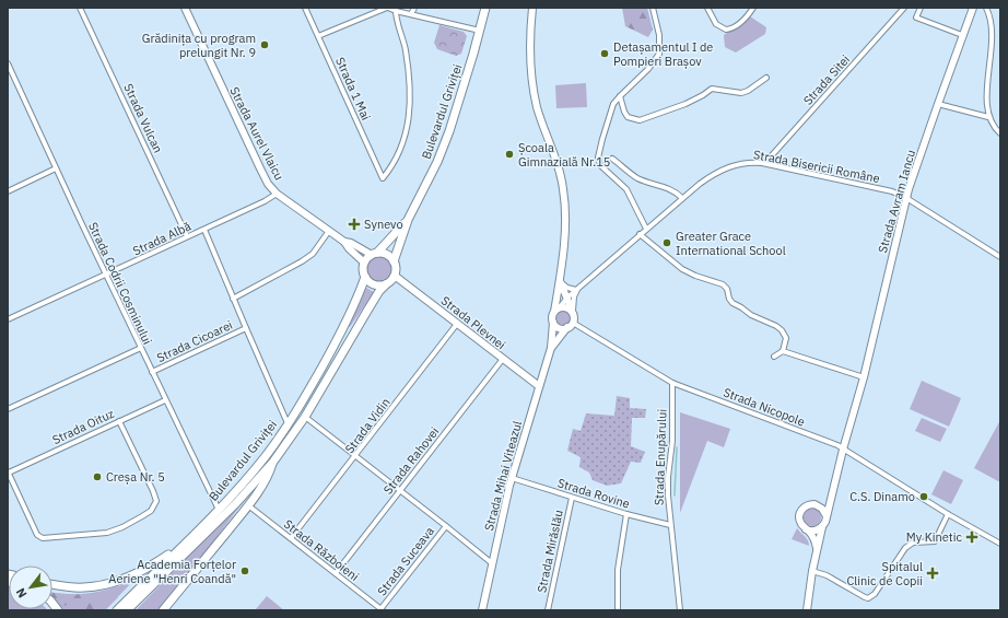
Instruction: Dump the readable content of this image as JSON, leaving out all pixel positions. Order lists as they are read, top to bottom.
{
  "streets": {
    "main road": ["Bulevardul Griviței"],
    "street": [
      "Strada Sitei",
      "Strada 1 Mai",
      "Strada Vulcan",
      "Strada Aurel Vlaicu",
      "Strada Bisericii Române",
      "Strada Avram Iancu",
      "Strada Albă",
      "Strada Codrii Cosminului",
      "Strada Plevnei",
      "Strada Cicoarei",
      "Strada Nicopole",
      "Strada Vidin",
      "Strada Oituz",
      "Strada Enupărului",
      "Strada Rahovei",
      "Strada Mihai Viteazul",
      "Strada Rovine",
      "Strada Războieni",
      "Strada Mirăslău",
      "Strada Suceava"
    ]
  },
  "crossings": [
    ["Strada Sitei", "Strada Bisericii Române"],
    ["Bulevardul Griviței", "Strada Aurel Vlaicu"],
    ["Bulevardul Griviței", "Strada Codrii Cosminului"],
    ["Bulevardul Griviței", "Strada Plevnei"],
    ["Bulevardul Griviței", "Strada Războieni"],
    ["Strada Vulcan", "Strada Albă"],
    ["Strada Aurel Vlaicu", "Strada Albă"],
    ["Strada Aurel Vlaicu", "Strada Plevnei"],
    ["Strada Bisericii Române", "Strada Avram Iancu"],
    ["Strada Bisericii Române", "Strada Nicopole"],
    ["Strada Bisericii Române", "Strada Mihai Viteazul"],
    ["Strada Avram Iancu", "Strada Nicopole"],
    ["Strada Albă", "Strada Codrii Cosminului"],
    ["Strada Codrii Cosminului", "Strada Cicoarei"],
    ["Strada Codrii Cosminului", "Strada Oituz"],
    ["Strada Plevnei", "Strada Vidin"],
    ["Strada Plevnei", "Strada Rahovei"],
    ["Strada Plevnei", "Strada Mihai Viteazul"],
    ["Strada Nicopole", "Strada Enupărului"],
    ["Strada Nicopole", "Strada Mihai Viteazul"],
    ["Strada Vidin", "Strada Războieni"],
    ["Strada Enupărului", "Strada Rovine"],
    ["Strada Rahovei", "Strada Războieni"],
    ["Strada Mihai Viteazul", "Strada Rovine"],
    ["Strada Rovine", "Strada Mirăslău"],
    ["Strada Războieni", "Strada Suceava"]
  ],
  "places": {
    "other": [
      "Grădinița cu program prelungit Nr. 9",
      "Detașamentul I de Pompieri Brașov",
      "Școala Gimnazială Nr.15",
      "Greater Grace International School",
      "Creșa Nr. 5",
      "C.S. Dinamo",
      "Academia Forțelor Aeriene \"Henri Coandă\""
    ],
    "health": ["Synevo", "My Kinetic", "Spitalul Clinic de Copii"]
  },
  "north": "bottom left"
}
